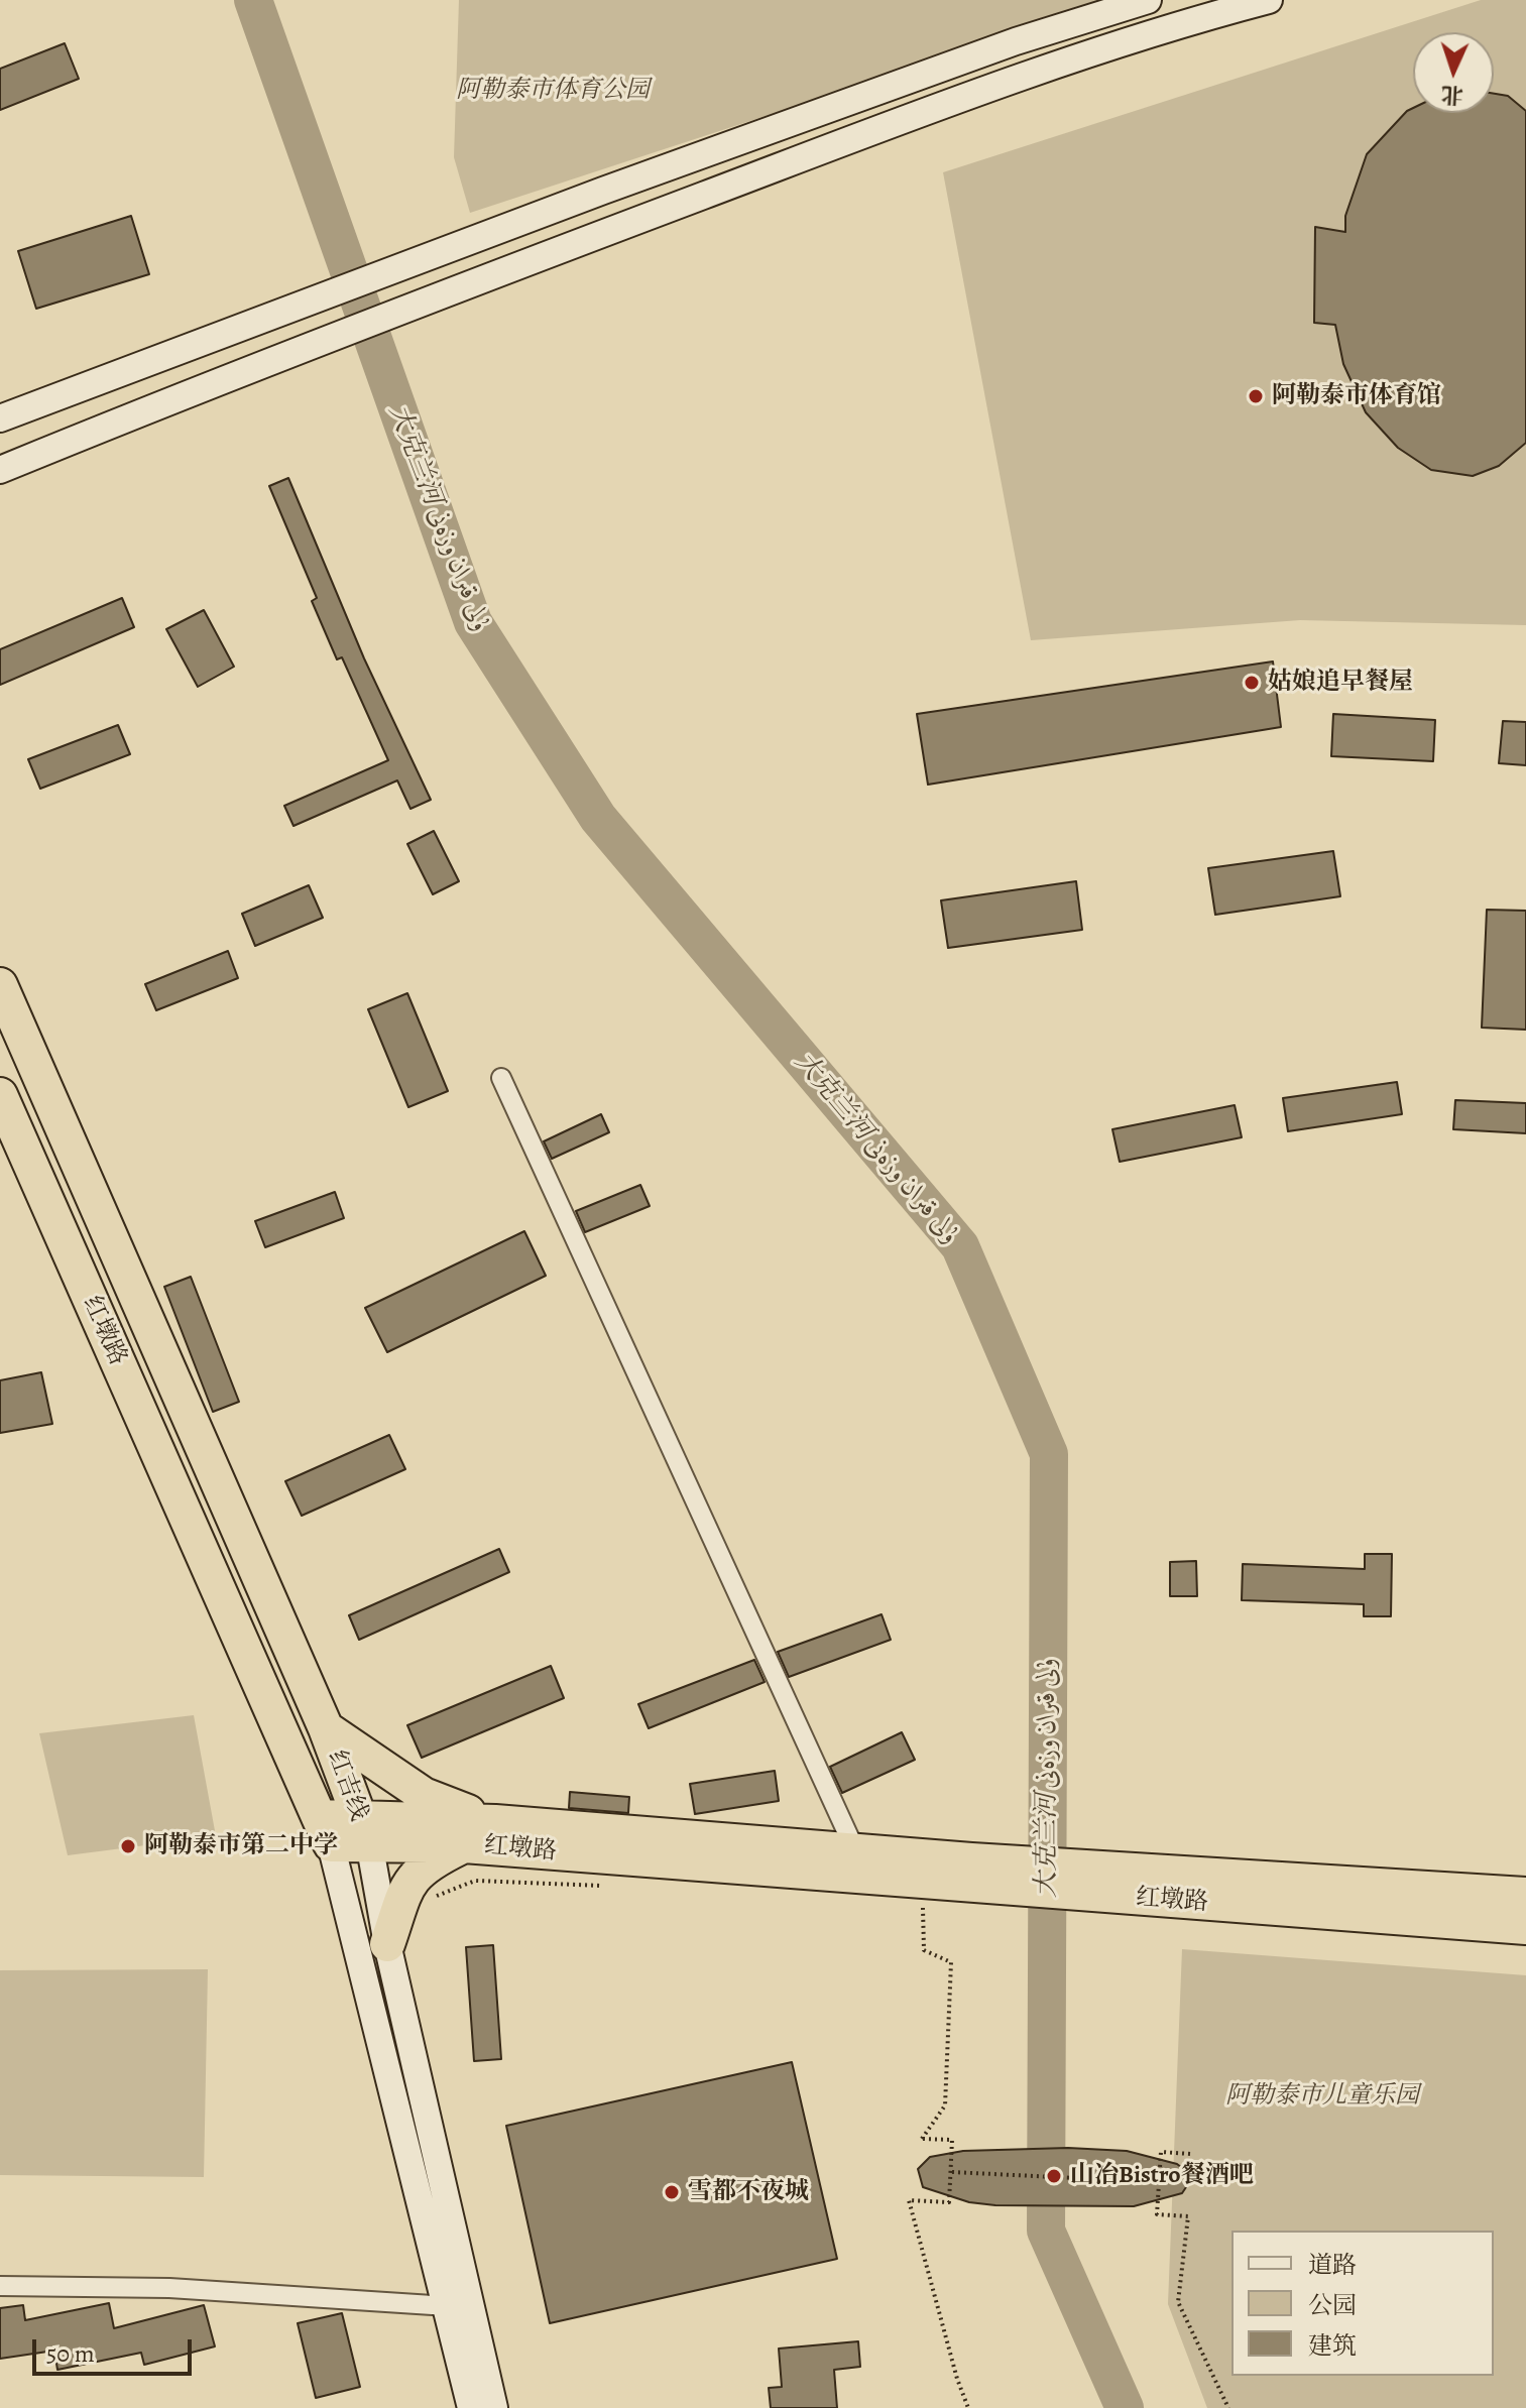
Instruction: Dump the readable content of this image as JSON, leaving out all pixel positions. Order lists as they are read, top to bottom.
{
  "streets": {
    "highway": ["红墩路", "红吉线"]
  },
  "crossings": [
    ["红墩路", "红吉线"]
  ],
  "water": ["大克兰河 ۇلى قىران وزەنى"],
  "parks": ["阿勒泰市体育公园", "阿勒泰市儿童乐园"],
  "places": [
    "阿勒泰市体育馆",
    "姑娘追早餐屋",
    "阿勒泰市第二中学",
    "山冶Bistro餐酒吧",
    "雪都不夜城"
  ],
  "legend": ["道路", "公园", "建筑"],
  "scale_bar": "50 m",
  "north": "bottom"
}
